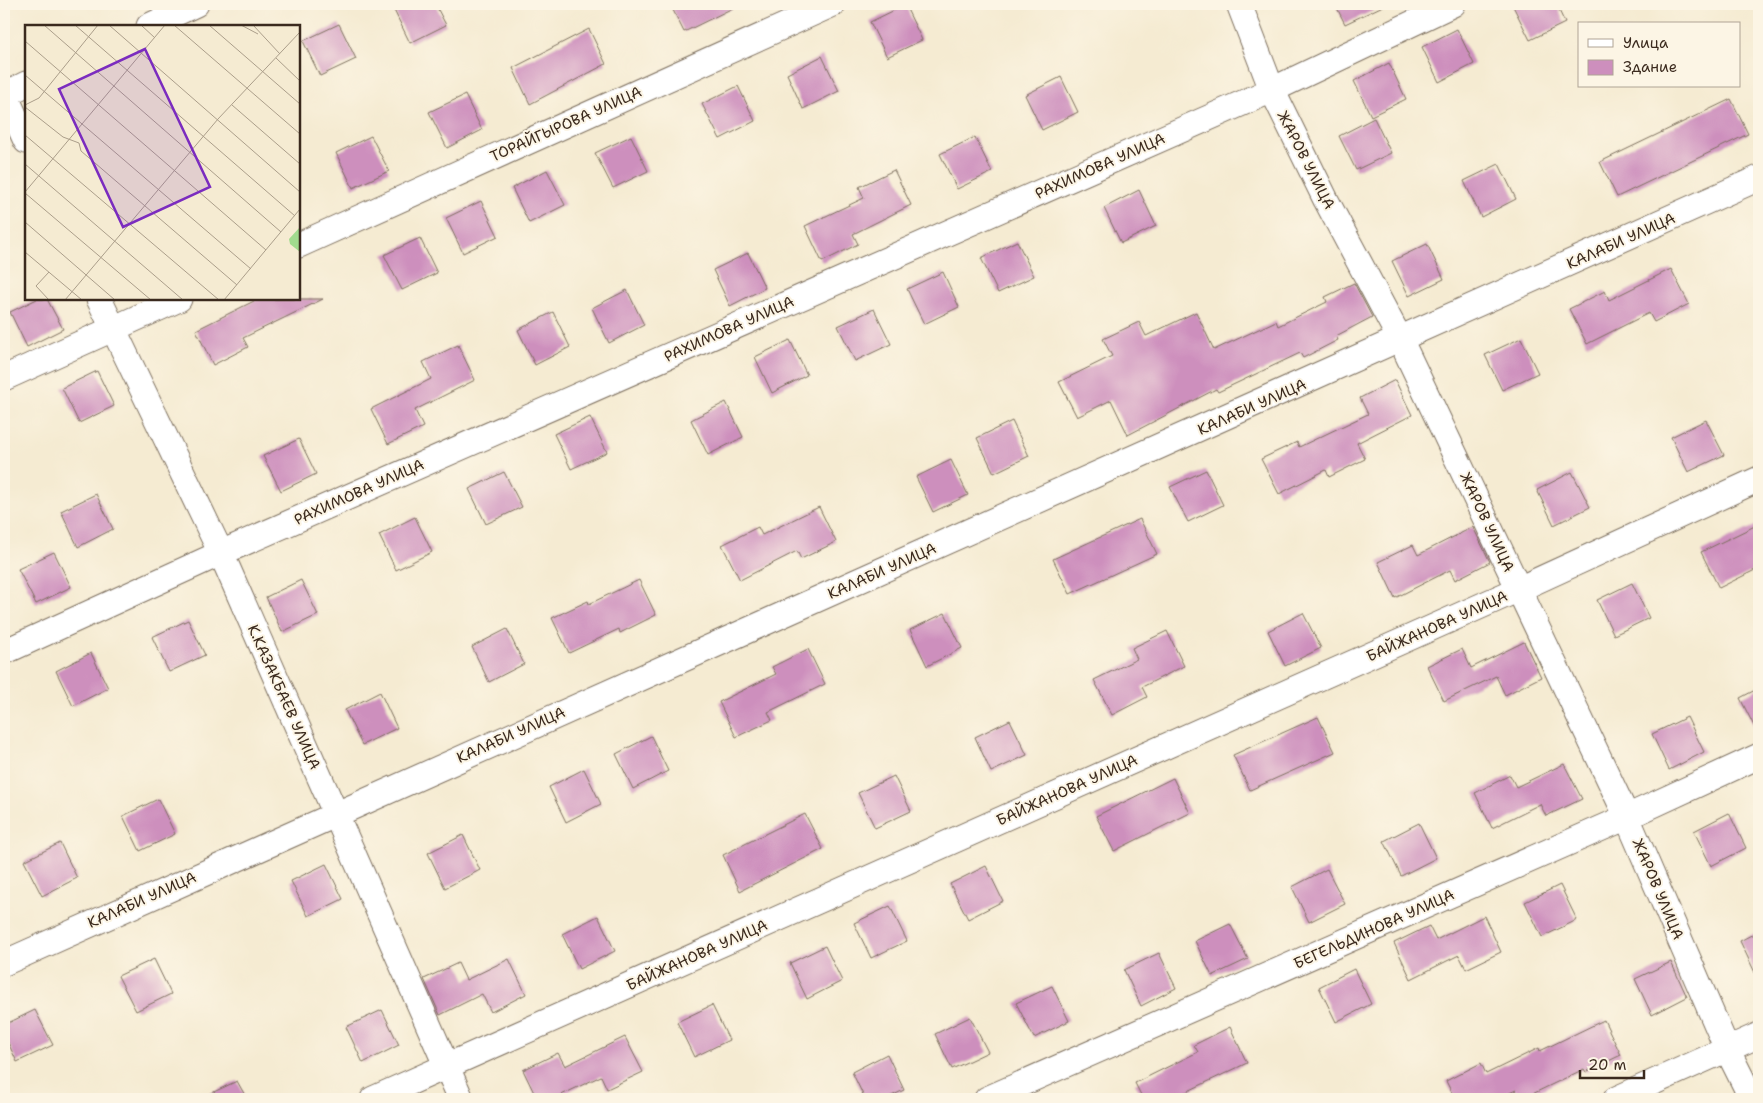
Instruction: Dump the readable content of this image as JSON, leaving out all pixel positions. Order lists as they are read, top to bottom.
{
  "streets": {
    "street": [
      "ТОРАЙГЫРОВА УЛИЦА",
      "ЖАРОВ УЛИЦА",
      "РАХИМОВА УЛИЦА",
      "КАЛАБИ УЛИЦА",
      "БАЙЖАНОВА УЛИЦА",
      "К.КАЗАКБАЕВ УЛИЦА",
      "БЕГЕЛЬДИНОВА УЛИЦА"
    ]
  },
  "crossings": [
    ["ЖАРОВ УЛИЦА", "РАХИМОВА УЛИЦА"],
    ["ЖАРОВ УЛИЦА", "КАЛАБИ УЛИЦА"],
    ["ЖАРОВ УЛИЦА", "БАЙЖАНОВА УЛИЦА"],
    ["ЖАРОВ УЛИЦА", "БЕГЕЛЬДИНОВА УЛИЦА"],
    ["РАХИМОВА УЛИЦА", "К.КАЗАКБАЕВ УЛИЦА"],
    ["КАЛАБИ УЛИЦА", "К.КАЗАКБАЕВ УЛИЦА"],
    ["БАЙЖАНОВА УЛИЦА", "К.КАЗАКБАЕВ УЛИЦА"]
  ],
  "legend": ["Улица", "Здание"],
  "scale_bar": "20 m"
}
